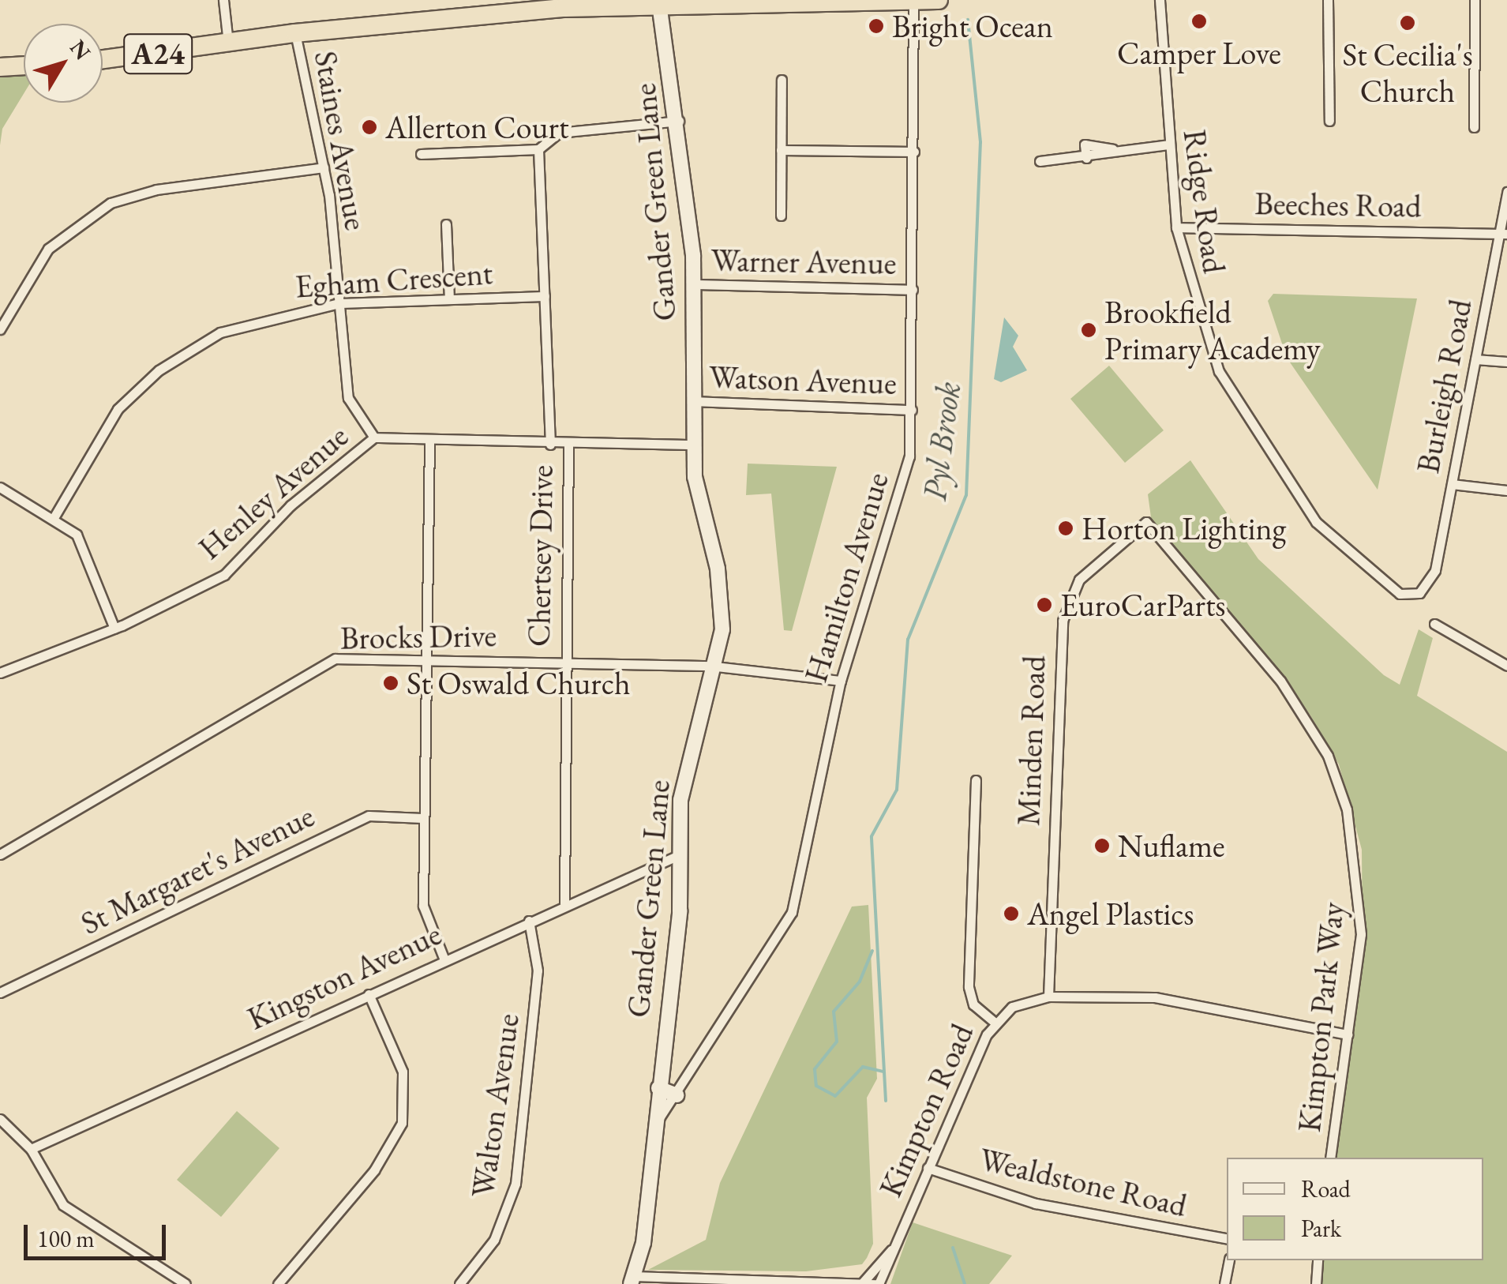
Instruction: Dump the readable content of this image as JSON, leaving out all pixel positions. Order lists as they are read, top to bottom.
{
  "streets": {
    "highway": ["A24"],
    "street": [
      "Staines Avenue",
      "Ridge Road",
      "Gander Green Lane",
      "Beeches Road",
      "Warner Avenue",
      "Egham Crescent",
      "Watson Avenue",
      "Burleigh Road",
      "Henley Avenue",
      "Chertsey Drive",
      "Hamilton Avenue",
      "Brocks Drive",
      "Minden Road",
      "St Margaret's Avenue",
      "Kingston Avenue",
      "Kimpton Park Way",
      "Walton Avenue",
      "Kimpton Road",
      "Wealdstone Road"
    ]
  },
  "crossings": [
    ["A24", "Staines Avenue"],
    ["A24", "Gander Green Lane"],
    ["A24", "Hamilton Avenue"],
    ["Staines Avenue", "Egham Crescent"],
    ["Staines Avenue", "Henley Avenue"],
    ["Ridge Road", "Beeches Road"],
    ["Ridge Road", "Burleigh Road"],
    ["Gander Green Lane", "Warner Avenue"],
    ["Gander Green Lane", "Watson Avenue"],
    ["Gander Green Lane", "Henley Avenue"],
    ["Gander Green Lane", "Hamilton Avenue"],
    ["Gander Green Lane", "Brocks Drive"],
    ["Gander Green Lane", "Kingston Avenue"],
    ["Gander Green Lane", "Kimpton Road"],
    ["Beeches Road", "Burleigh Road"],
    ["Warner Avenue", "Hamilton Avenue"],
    ["Watson Avenue", "Hamilton Avenue"],
    ["Henley Avenue", "Chertsey Drive"],
    ["Chertsey Drive", "Brocks Drive"],
    ["Chertsey Drive", "Kingston Avenue"],
    ["Hamilton Avenue", "Brocks Drive"],
    ["Minden Road", "Kimpton Park Way"],
    ["Minden Road", "Kimpton Road"],
    ["Kingston Avenue", "Walton Avenue"],
    ["Kimpton Park Way", "Kimpton Road"],
    ["Kimpton Road", "Wealdstone Road"]
  ],
  "water": ["Pyl Brook"],
  "places": [
    "Camper Love",
    "St Cecilia's Church",
    "Bright Ocean",
    "Allerton Court",
    "Brookfield Primary Academy",
    "Horton Lighting",
    "EuroCarParts",
    "St Oswald Church",
    "Nuflame",
    "Angel Plastics"
  ],
  "legend": ["Road", "Park"],
  "scale_bar": "100 m",
  "north": "top right"
}
